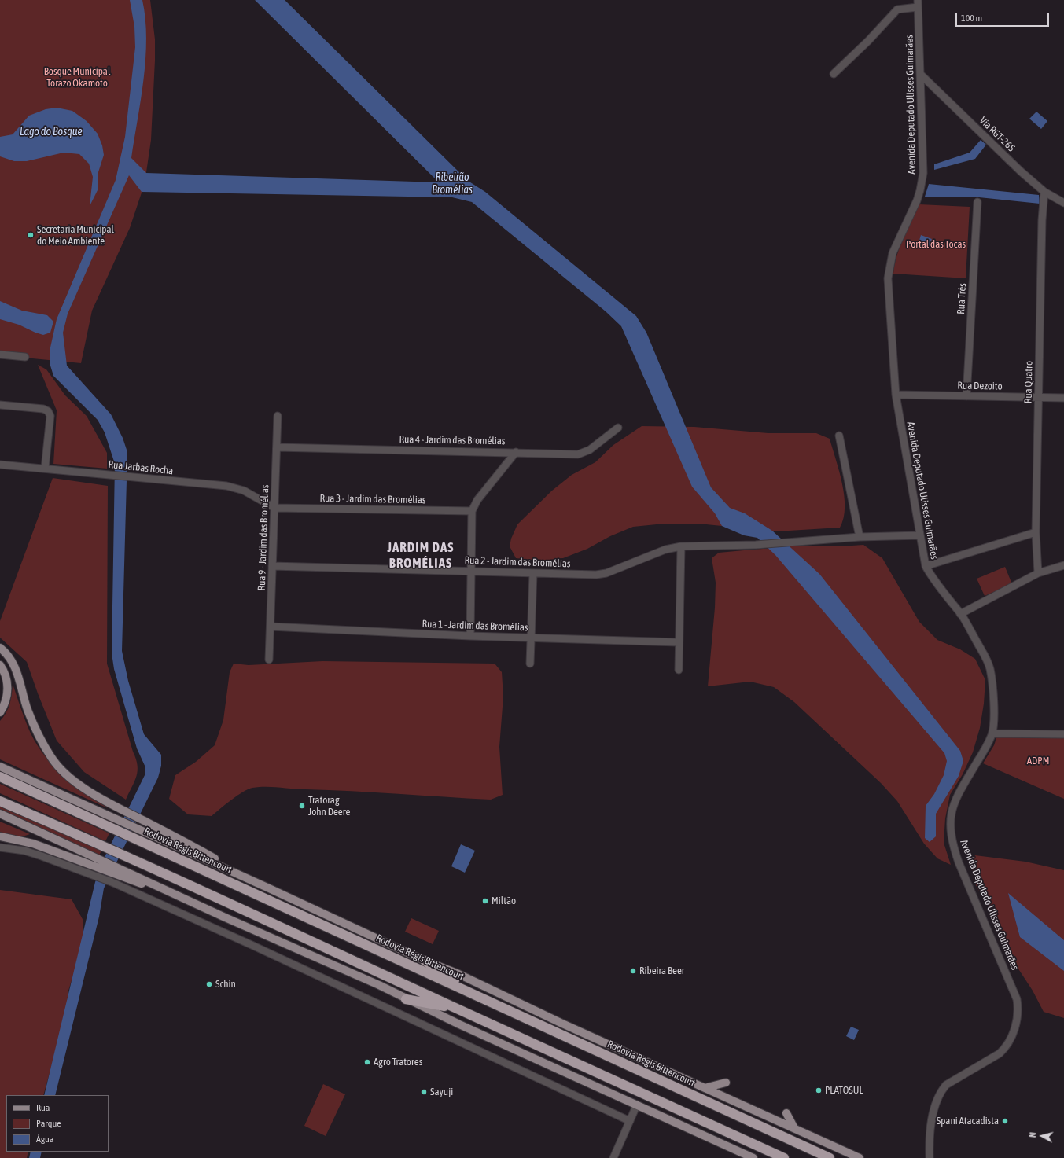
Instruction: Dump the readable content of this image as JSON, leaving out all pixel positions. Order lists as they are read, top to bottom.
{
  "streets": {
    "highway": ["Rodovia Régis Bittencourt"],
    "street": [
      "Avenida Deputado Ulisses Guimarães",
      "Via RGT-265",
      "Rua Três",
      "Rua Quatro",
      "Rua Dezoito",
      "Rua 4 - Jardim das Bromélias",
      "Rua Jarbas Rocha",
      "Rua 3 - Jardim das Bromélias",
      "Rua 9 - Jardim das Bromélias",
      "Rua 2 - Jardim das Bromélias",
      "Rua 1 - Jardim das Bromélias"
    ]
  },
  "crossings": [
    ["Avenida Deputado Ulisses Guimarães", "Via RGT-265"],
    ["Avenida Deputado Ulisses Guimarães", "Rua Dezoito"],
    ["Avenida Deputado Ulisses Guimarães", "Rua 2 - Jardim das Bromélias"],
    ["Via RGT-265", "Rua Quatro"],
    ["Rua Três", "Rua Dezoito"],
    ["Rua Quatro", "Rua Dezoito"],
    ["Rua 4 - Jardim das Bromélias", "Rua 9 - Jardim das Bromélias"],
    ["Rua Jarbas Rocha", "Rua 3 - Jardim das Bromélias"],
    ["Rua Jarbas Rocha", "Rua 9 - Jardim das Bromélias"],
    ["Rua 3 - Jardim das Bromélias", "Rua 9 - Jardim das Bromélias"],
    ["Rua 9 - Jardim das Bromélias", "Rua 2 - Jardim das Bromélias"],
    ["Rua 9 - Jardim das Bromélias", "Rua 1 - Jardim das Bromélias"]
  ],
  "districts": ["JARDIM DAS BROMÉLIAS"],
  "water": ["Lago do Bosque", "Ribeirão Bromélias"],
  "parks": ["Bosque Municipal Torazo Okamoto", "Portal das Tocas", "ADPM"],
  "places": [
    "Secretaria Municipal do Meio Ambiente",
    "Tratorag John Deere",
    "Miltão",
    "Ribeira Beer",
    "Schin",
    "Agro Tratores",
    "PLATOSUL",
    "Sayuji",
    "Spani Atacadista"
  ],
  "legend": ["Rua", "Parque", "Água"],
  "scale_bar": "100 m",
  "north": "left"
}
